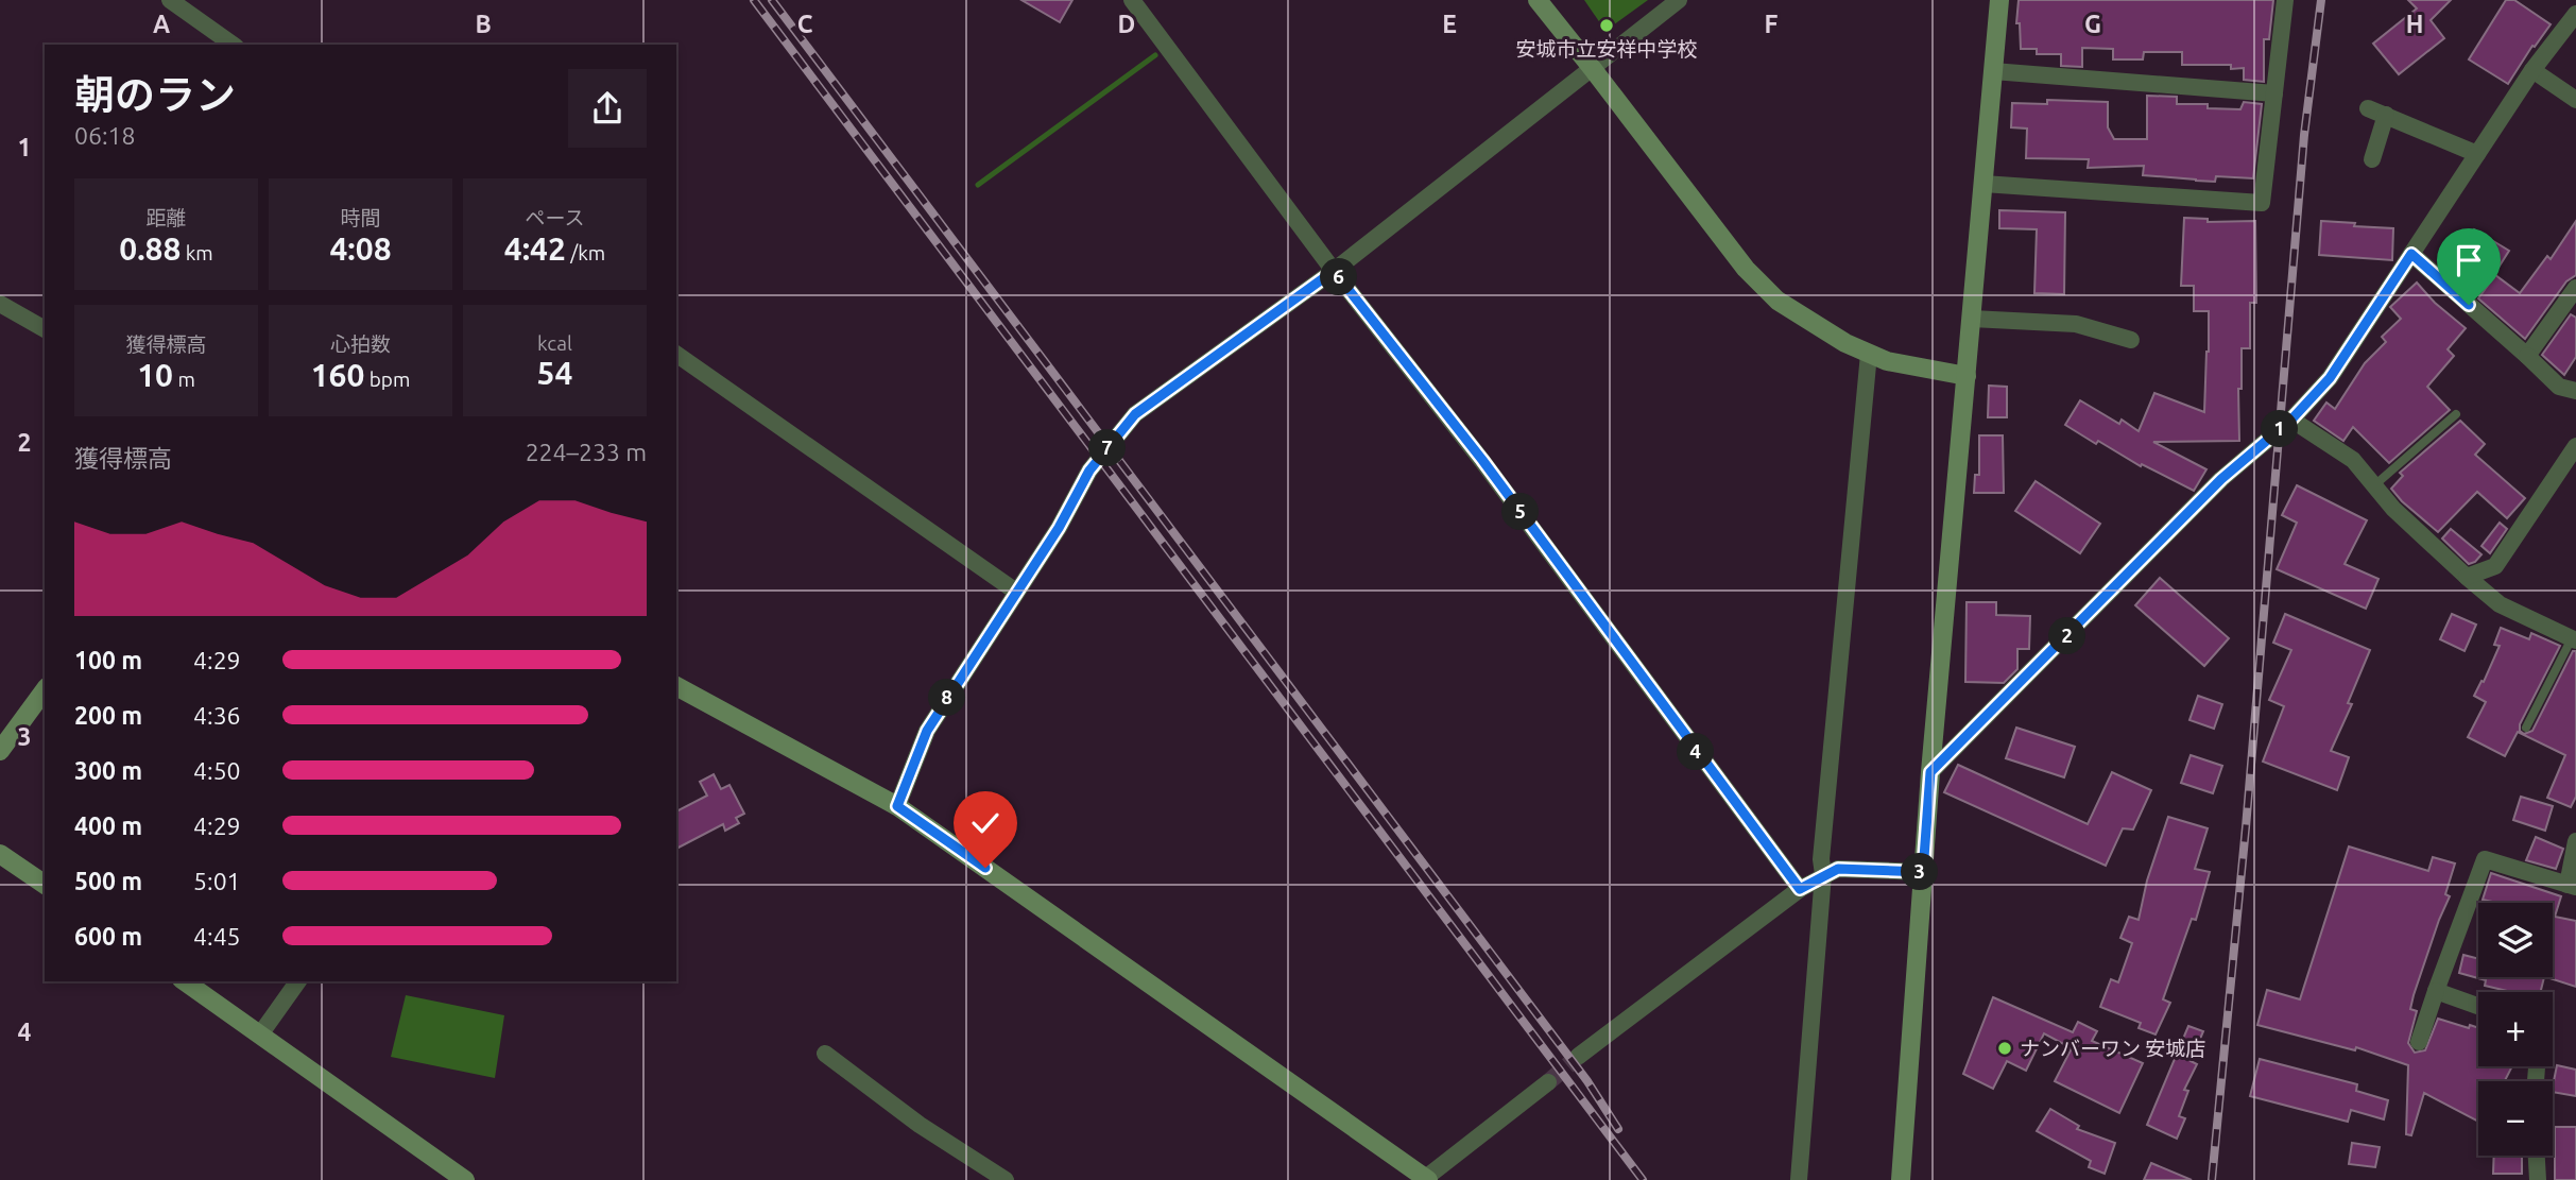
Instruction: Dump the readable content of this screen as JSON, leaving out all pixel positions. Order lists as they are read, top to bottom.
{
  "places": ["安城市立安祥中学校", "ナンバーワン 安城店"],
  "page": {
    "heading": ["朝のラン", "06:18"],
    "stats": [
      ["距離", "0.88 km"],
      ["時間", "4:08"],
      ["ペース", "4:42 /km"],
      ["獲得標高", "10 m"],
      ["心拍数", "160 bpm"],
      ["kcal", "54"]
    ],
    "pins": [
      "6",
      "1",
      "7",
      "5",
      "2",
      "8",
      "4",
      "3"
    ],
    "chart": ["獲得標高", "224–233 m"],
    "list": [
      {
        "name": "100 m",
        "note": "4:29"
      },
      {
        "name": "200 m",
        "note": "4:36"
      },
      {
        "name": "300 m",
        "note": "4:50"
      },
      {
        "name": "400 m",
        "note": "4:29"
      },
      {
        "name": "500 m",
        "note": "5:01"
      },
      {
        "name": "600 m",
        "note": "4:45"
      }
    ],
    "map_buttons": ["+", "−"]
  },
  "grid": {
    "columns": [
      "A",
      "B",
      "C",
      "D",
      "E",
      "F",
      "G",
      "H"
    ],
    "rows": [
      "1",
      "2",
      "3",
      "4"
    ]
  }
}
